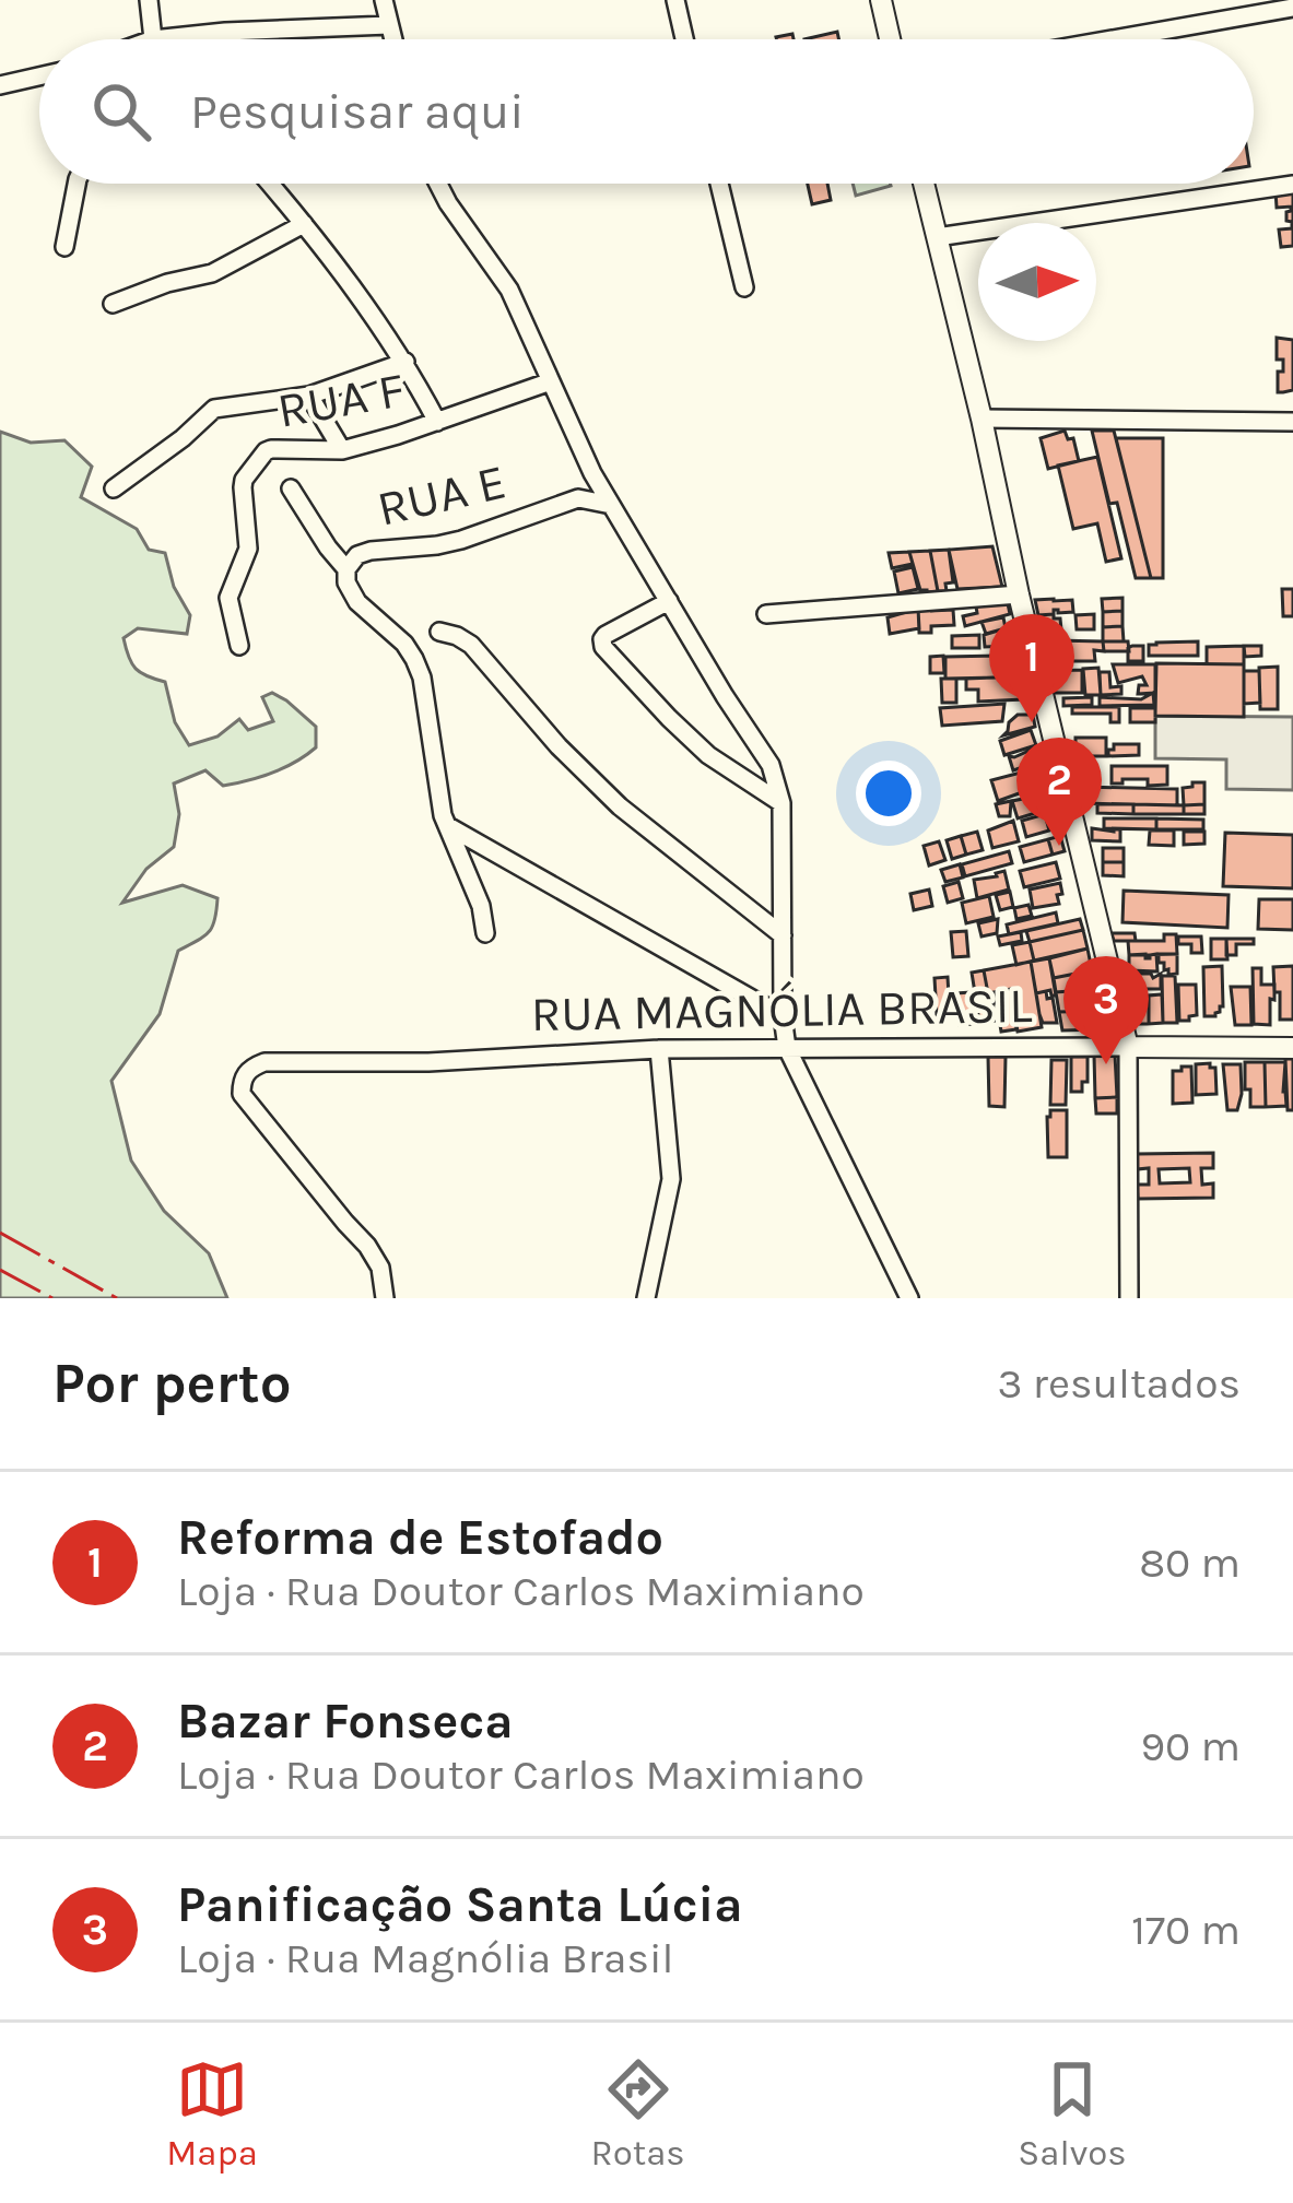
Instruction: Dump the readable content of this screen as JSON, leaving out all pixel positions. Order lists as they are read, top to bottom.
{
  "streets": {
    "main road": ["RUA MAGNÓLIA BRASIL"],
    "street": ["RUA F", "RUA E"]
  },
  "north": "right",
  "page": {
    "search": "Pesquisar aqui",
    "pins": ["1", "2", "3"],
    "heading": ["Por perto", "3 resultados"],
    "list": [
      {
        "mark": "1",
        "name": "Reforma de Estofado",
        "note": "Loja · Rua Doutor Carlos Maximiano",
        "value": "80 m"
      },
      {
        "mark": "2",
        "name": "Bazar Fonseca",
        "note": "Loja · Rua Doutor Carlos Maximiano",
        "value": "90 m"
      },
      {
        "mark": "3",
        "name": "Panificação Santa Lúcia",
        "note": "Loja · Rua Magnólia Brasil",
        "value": "170 m"
      }
    ],
    "nav": ["Mapa", "Rotas", "Salvos"]
  }
}
